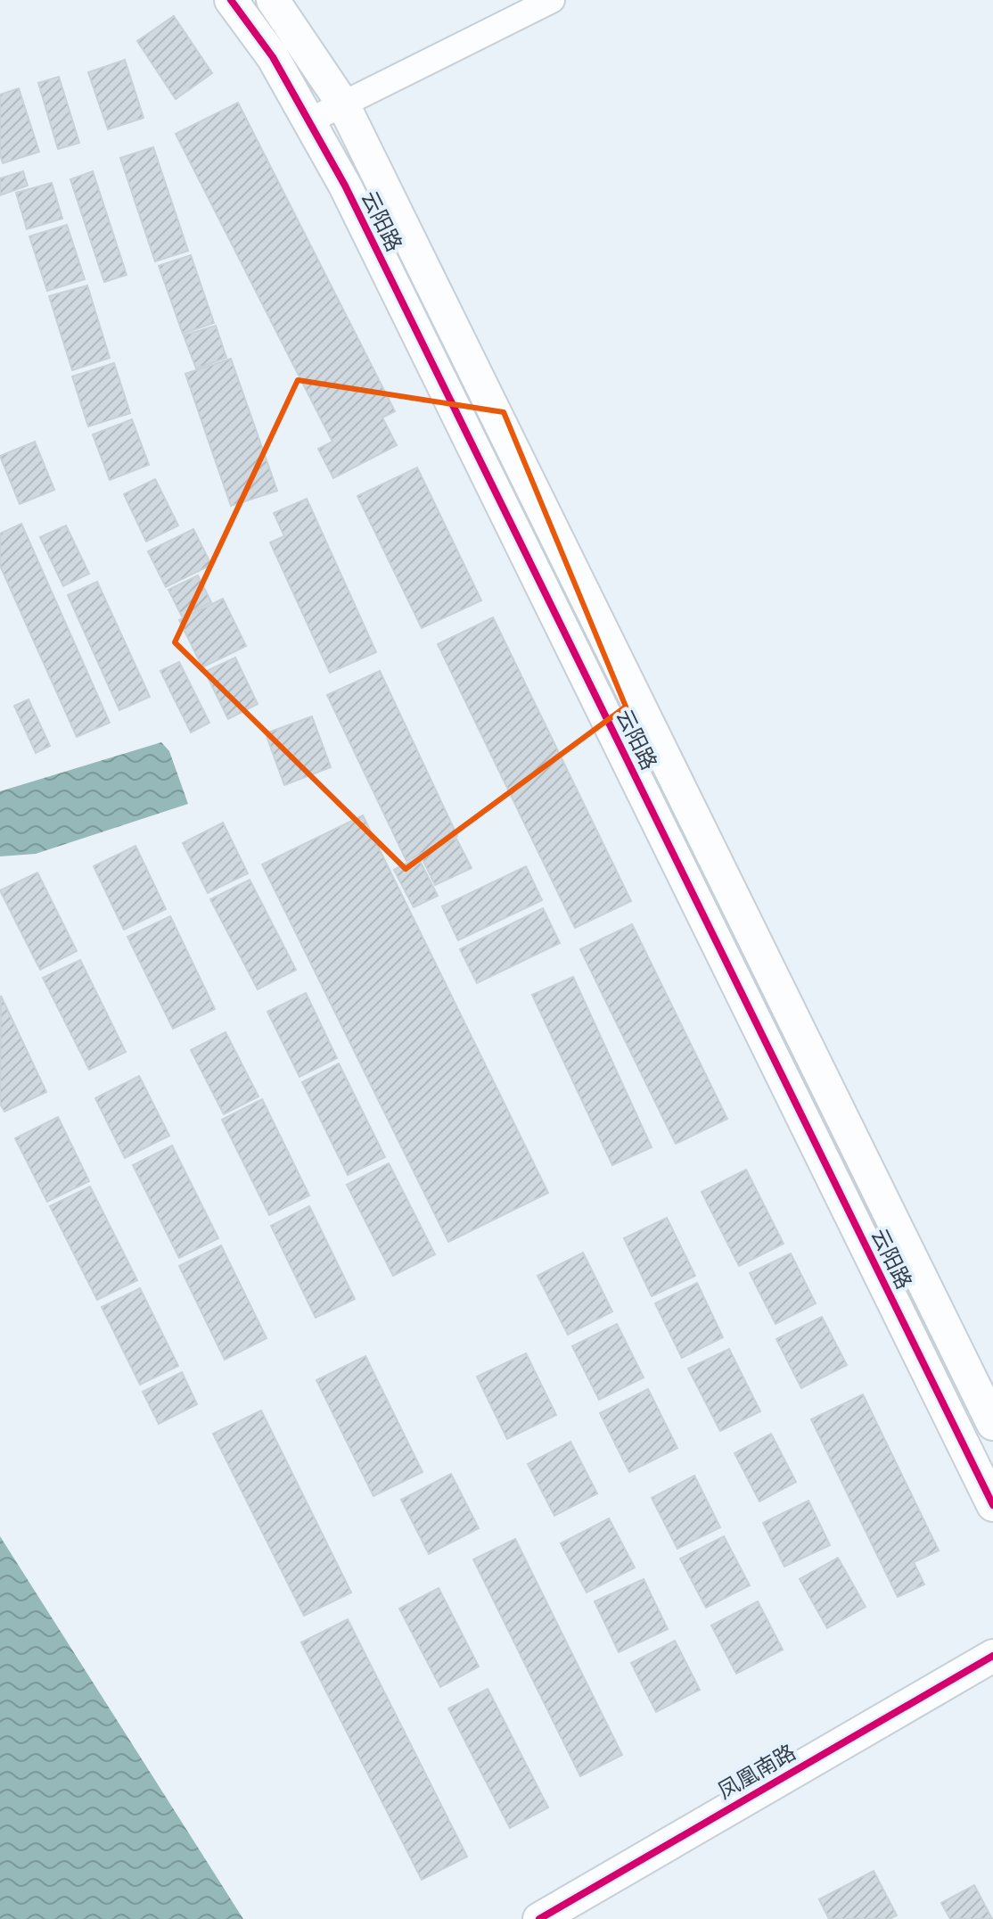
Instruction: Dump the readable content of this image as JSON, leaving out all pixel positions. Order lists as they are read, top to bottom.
{
  "streets": {
    "street": ["云阳路", "凤凰南路"]
  }
}
